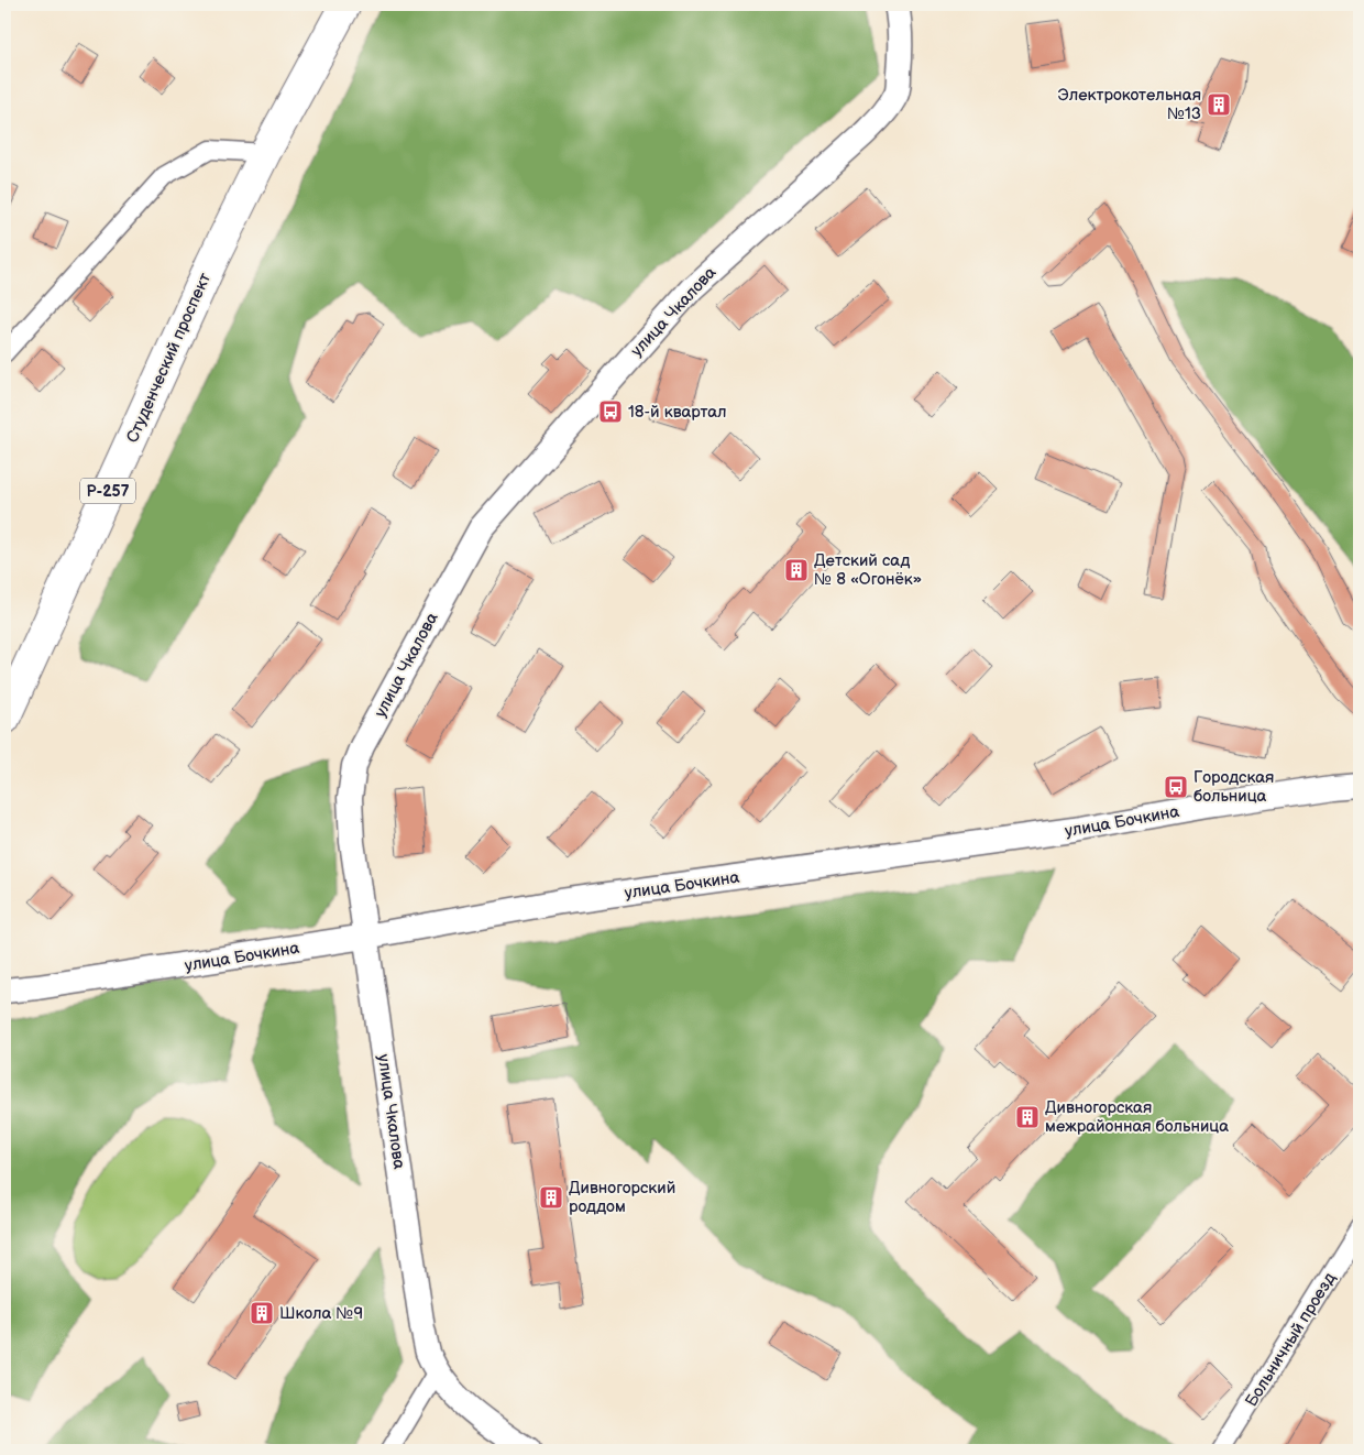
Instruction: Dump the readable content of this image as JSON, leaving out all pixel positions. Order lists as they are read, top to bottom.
{
  "streets": {
    "highway": ["Студенческий проспект", "Р-257"],
    "main road": ["улица Чкалова", "улица Бочкина"],
    "street": ["Больничный проезд"]
  },
  "crossings": [
    ["улица Чкалова", "улица Бочкина"]
  ],
  "places": {
    "building": [
      "Электрокотельная №13",
      "Детский сад № 8 «Огонёк»",
      "Дивногорская межрайонная больница",
      "Дивногорский роддом",
      "Школа №9"
    ],
    "bus stop": ["18-й квартал", "Городская больница"]
  }
}
